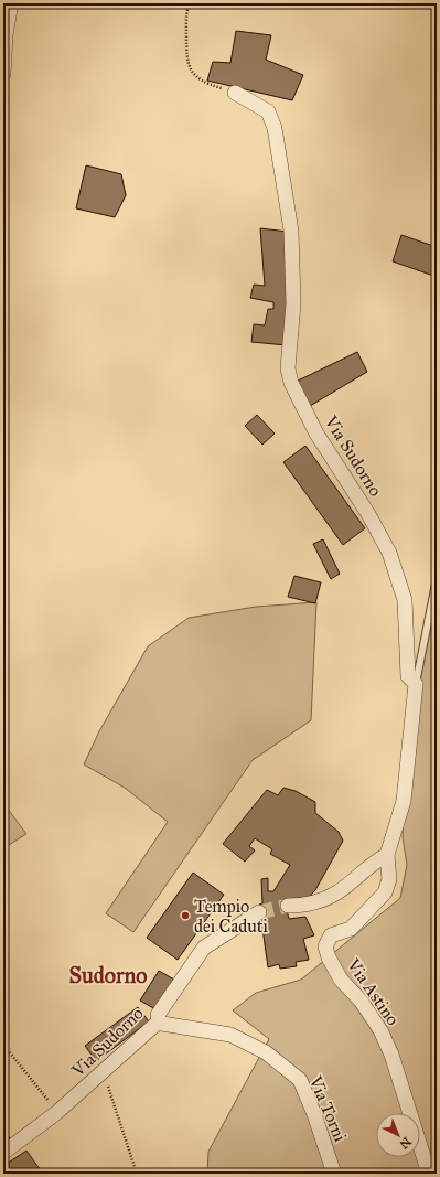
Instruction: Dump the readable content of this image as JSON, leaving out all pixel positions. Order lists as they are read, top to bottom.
{
  "streets": {
    "street": ["Via Sudorno", "Via Astino", "Via Torni"]
  },
  "crossings": [
    ["Via Sudorno", "Via Astino"],
    ["Via Sudorno", "Via Torni"]
  ],
  "districts": ["Sudorno"],
  "places": ["Tempio dei Caduti"],
  "north": "bottom right"
}
